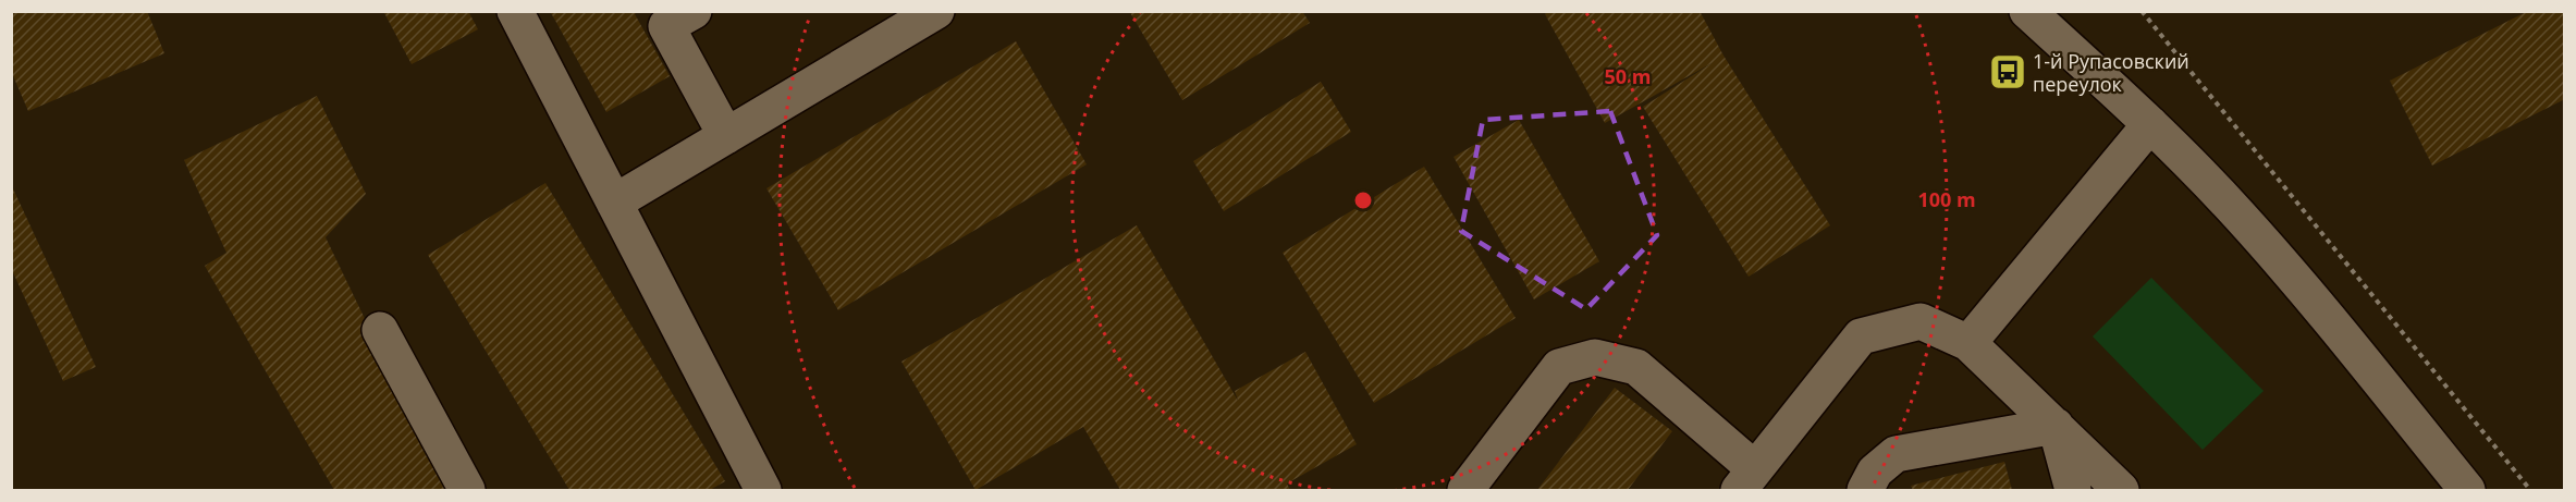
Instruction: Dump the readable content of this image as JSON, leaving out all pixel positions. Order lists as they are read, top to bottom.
{
  "places": {
    "bus stop": ["1-й Рупасовский переулок"]
  },
  "rings": ["50 m", "100 m"]
}
